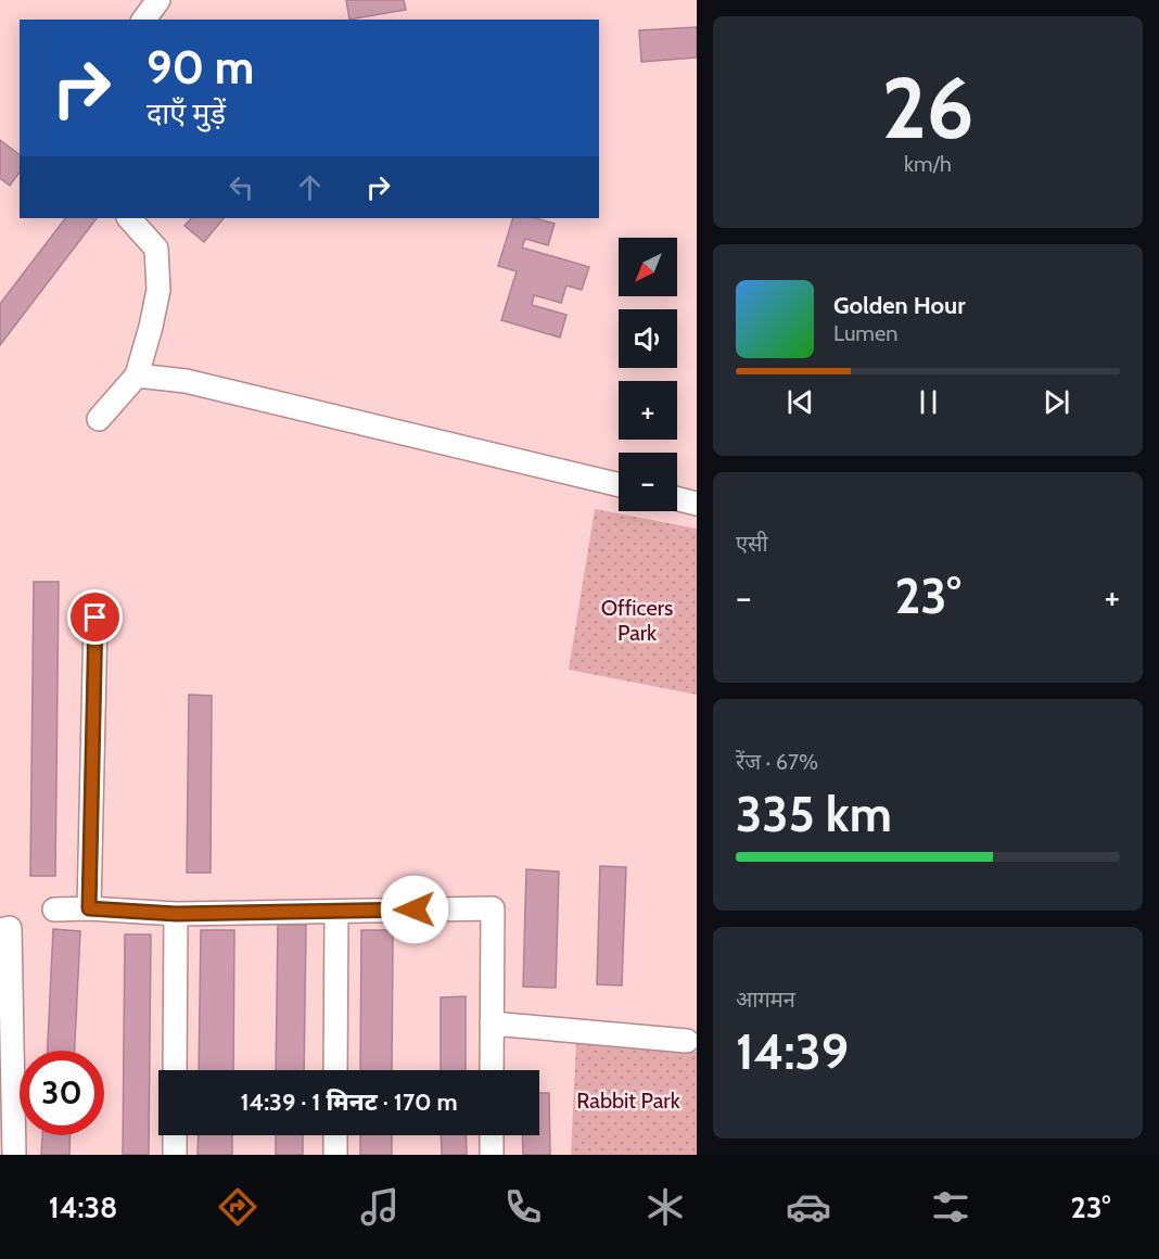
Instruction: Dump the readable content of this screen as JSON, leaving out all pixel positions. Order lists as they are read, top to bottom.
{
  "parks": ["Officers Park", "Rabbit Park"],
  "north": "bottom left",
  "page": {
    "tile": [
      ["26", "km/h"],
      "एसी",
      ["रेंज · 67%", "335 km"],
      ["आगमन", "14:39"]
    ],
    "turn": ["90 m", "दाएँ मुड़ें"],
    "map_buttons": ["+", "−"],
    "song": ["Golden Hour", "Lumen"],
    "heat": ["−", "23°", "+"],
    "limit": "30",
    "trip": "14:39 · 1 मिनट · 170 m",
    "tabs": ["14:38", "23°"]
  }
}
